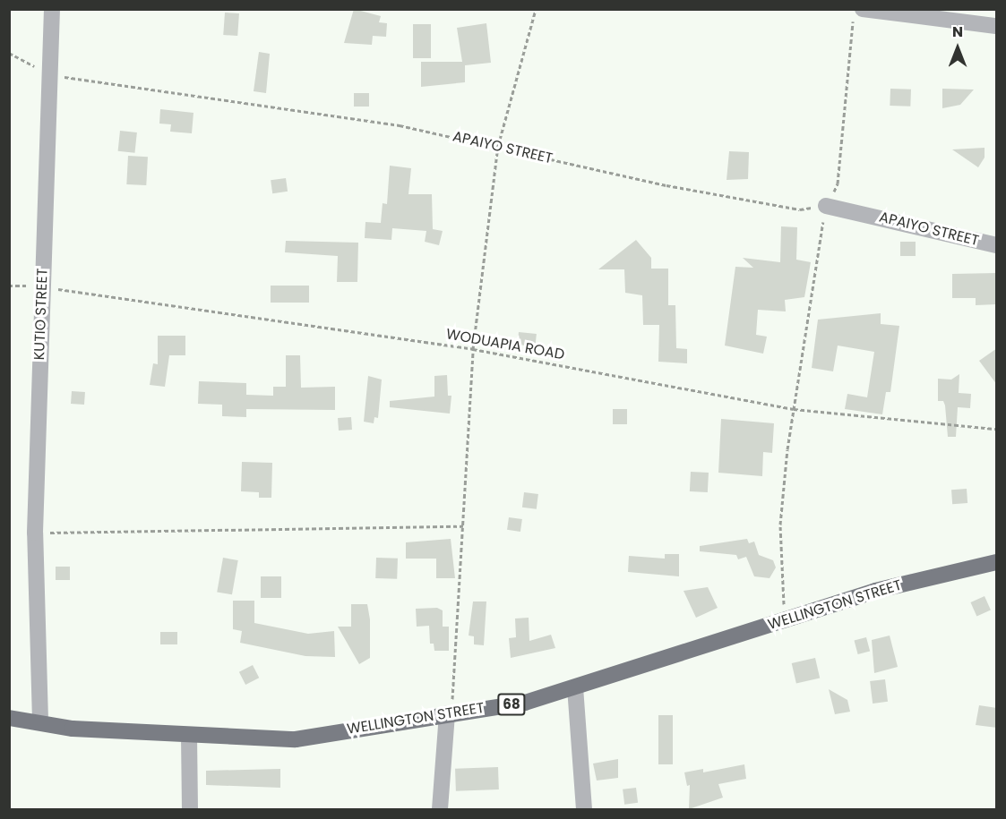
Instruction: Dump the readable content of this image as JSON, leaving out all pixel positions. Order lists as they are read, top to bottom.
{
  "streets": {
    "main road": ["WELLINGTON STREET", "68"],
    "street": ["APAIYO STREET", "KUTIO STREET"],
    "path": ["WODUAPIA ROAD"]
  },
  "crossings": [
    ["APAIYO STREET", "KUTIO STREET"],
    ["KUTIO STREET", "WODUAPIA ROAD"],
    ["KUTIO STREET", "WELLINGTON STREET"]
  ],
  "north": "top"
}
